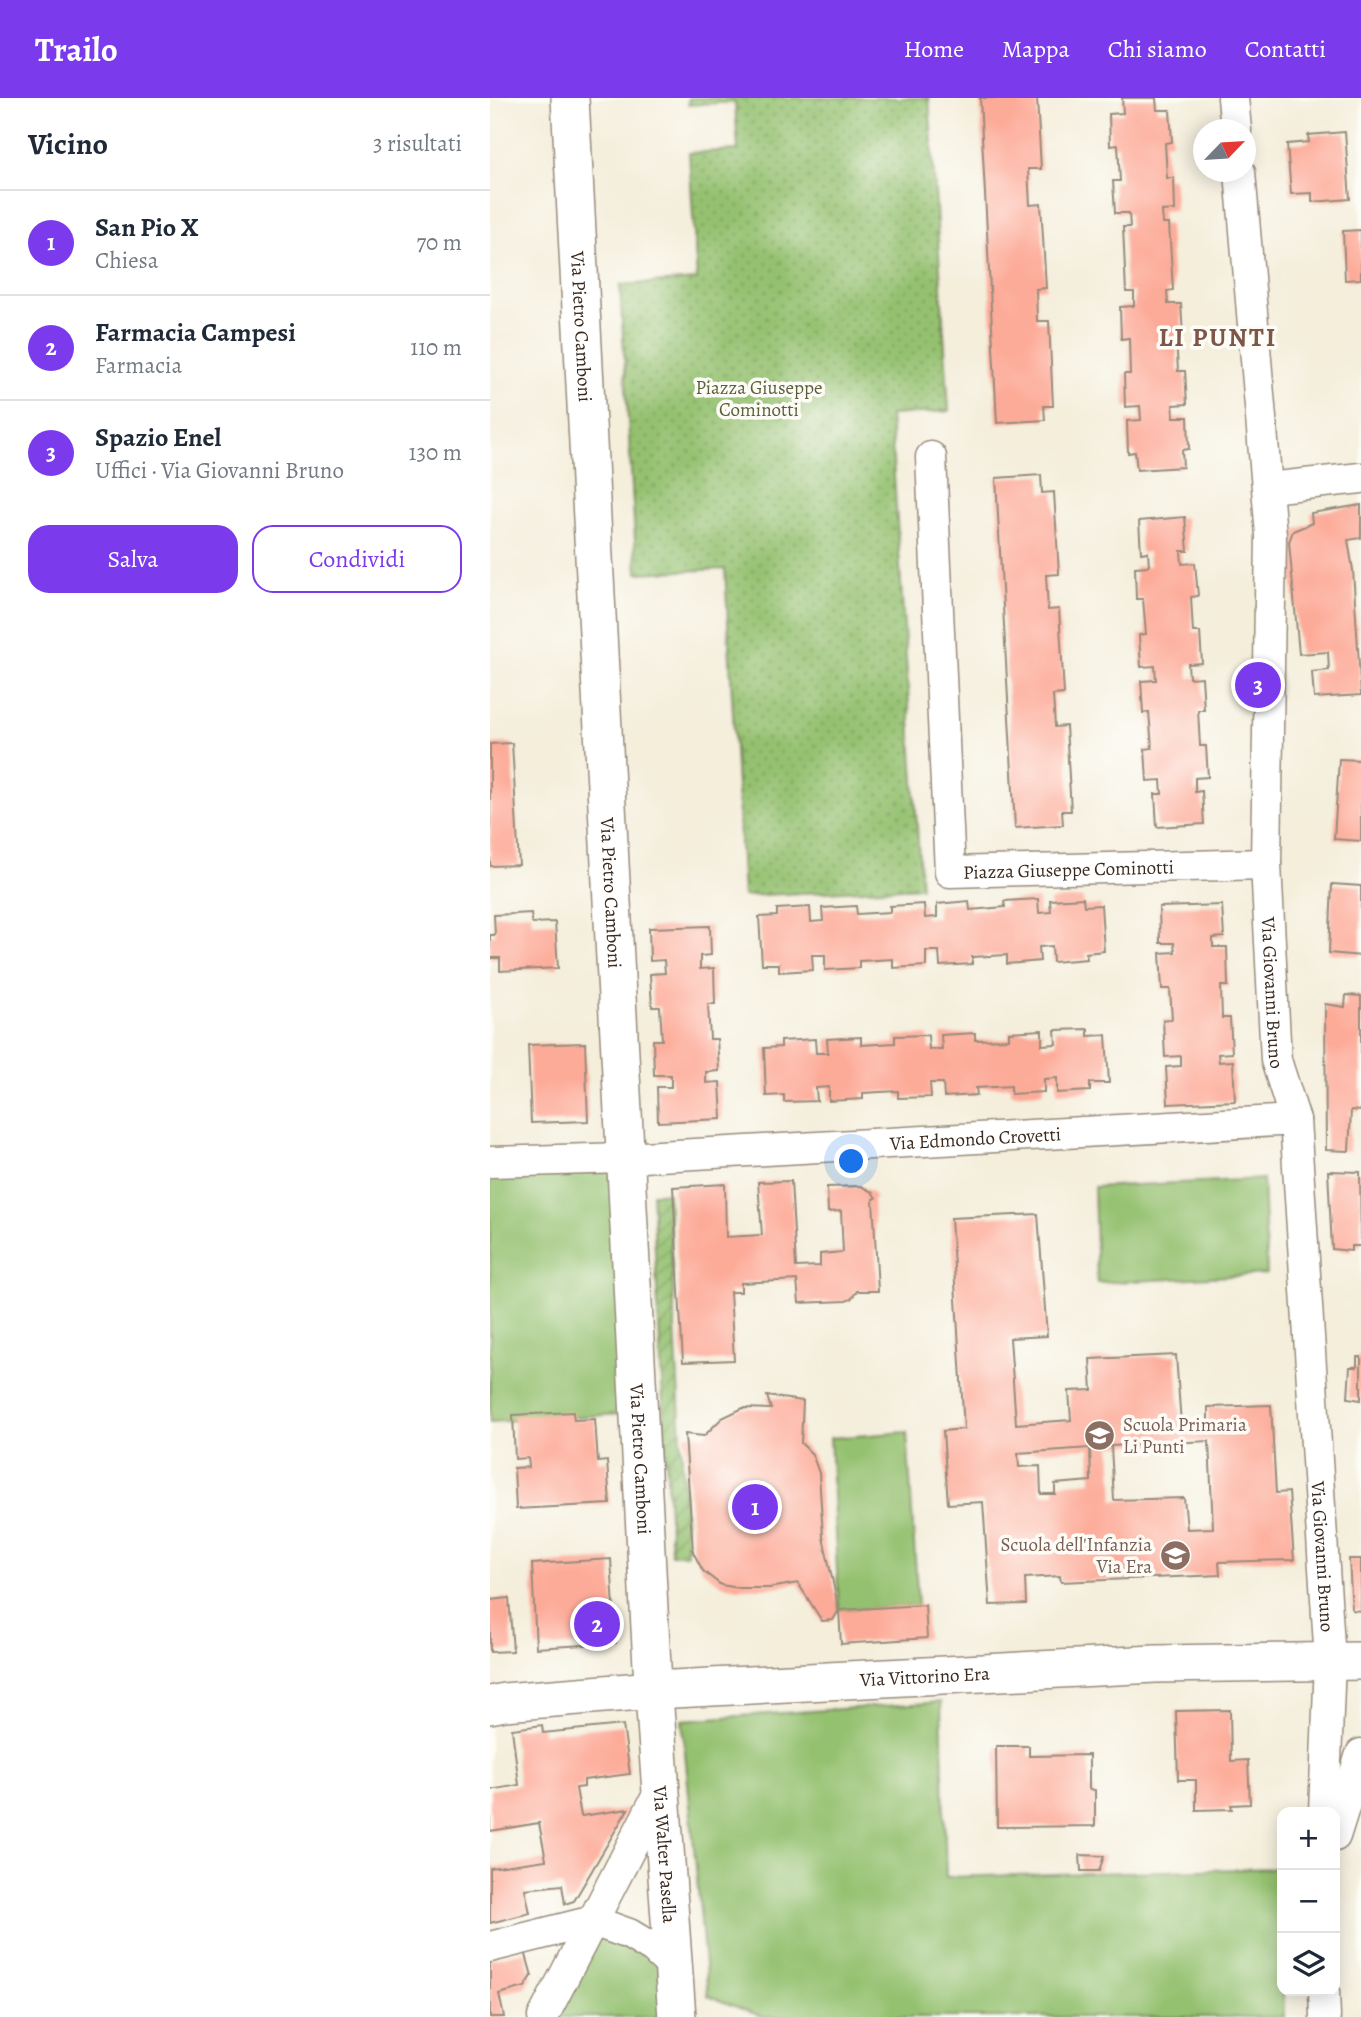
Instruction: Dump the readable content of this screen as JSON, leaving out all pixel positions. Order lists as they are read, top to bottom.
{
  "streets": {
    "street": [
      "Via Pietro Camboni",
      "Piazza Giuseppe Cominotti",
      "Via Giovanni Bruno",
      "Via Edmondo Crovetti",
      "Via Vittorino Era",
      "Via Walter Pasella"
    ]
  },
  "crossings": [
    ["Via Pietro Camboni", "Via Edmondo Crovetti"],
    ["Via Pietro Camboni", "Via Vittorino Era"],
    ["Via Pietro Camboni", "Via Walter Pasella"],
    ["Piazza Giuseppe Cominotti", "Via Giovanni Bruno"],
    ["Via Giovanni Bruno", "Via Edmondo Crovetti"],
    ["Via Giovanni Bruno", "Via Vittorino Era"],
    ["Via Vittorino Era", "Via Walter Pasella"]
  ],
  "districts": ["LI PUNTI"],
  "parks": ["Piazza Giuseppe Cominotti"],
  "places": {
    "school or university": ["Scuola Primaria Li Punti", "Scuola dell'Infanzia Via Era"]
  },
  "north": "top right",
  "page": {
    "header": "Trailo",
    "nav": [
      "Home",
      "Mappa",
      "Chi siamo",
      "Contatti"
    ],
    "heading": ["Vicino", "3 risultati"],
    "list": [
      {
        "mark": "1",
        "name": "San Pio X",
        "note": "Chiesa",
        "value": "70 m"
      },
      {
        "mark": "2",
        "name": "Farmacia Campesi",
        "note": "Farmacia",
        "value": "110 m"
      },
      {
        "mark": "3",
        "name": "Spazio Enel",
        "note": "Uffici · Via Giovanni Bruno",
        "value": "130 m"
      }
    ],
    "buttons": ["Salva", "Condividi"],
    "pins": ["3", "1", "2"],
    "map_buttons": ["+", "−"]
  }
}
